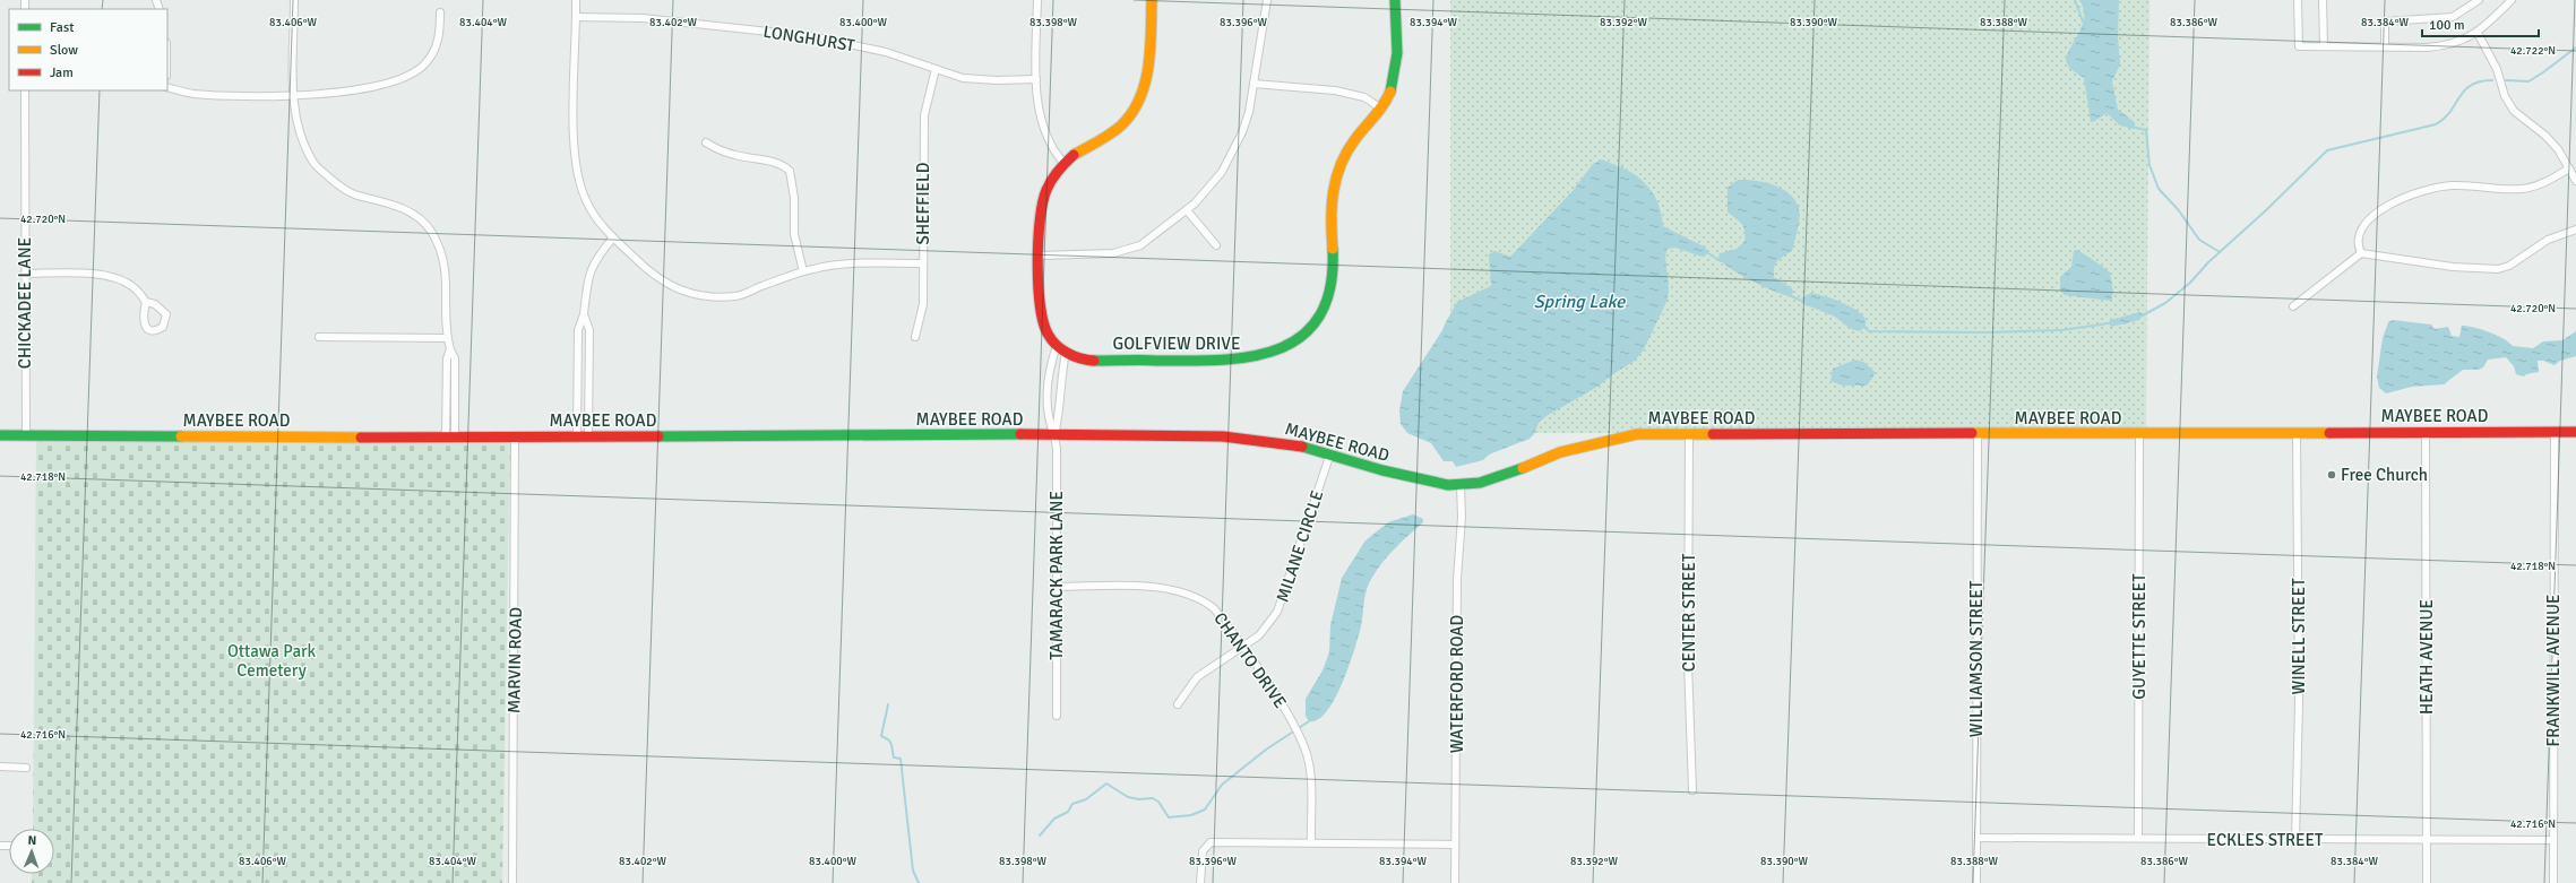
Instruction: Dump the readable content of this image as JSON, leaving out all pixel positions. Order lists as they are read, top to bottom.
{
  "streets": {
    "main road": ["GOLFVIEW DRIVE", "MAYBEE ROAD"],
    "street": [
      "LONGHURST",
      "SHEFFIELD",
      "CHICKADEE LANE",
      "MILANE CIRCLE",
      "TAMARACK PARK LANE",
      "CENTER STREET",
      "GUYETTE STREET",
      "WINELL STREET",
      "HEATH AVENUE",
      "WILLIAMSON STREET",
      "MARVIN ROAD",
      "CHANTO DRIVE",
      "FRANKWILL AVENUE",
      "WATERFORD ROAD",
      "ECKLES STREET"
    ]
  },
  "crossings": [
    ["LONGHURST", "SHEFFIELD"],
    ["CHICKADEE LANE", "MAYBEE ROAD"],
    ["MAYBEE ROAD", "MILANE CIRCLE"],
    ["MAYBEE ROAD", "TAMARACK PARK LANE"],
    ["MAYBEE ROAD", "CENTER STREET"],
    ["MAYBEE ROAD", "GUYETTE STREET"],
    ["MAYBEE ROAD", "WINELL STREET"],
    ["MAYBEE ROAD", "HEATH AVENUE"],
    ["MAYBEE ROAD", "WILLIAMSON STREET"],
    ["MAYBEE ROAD", "MARVIN ROAD"],
    ["MAYBEE ROAD", "FRANKWILL AVENUE"],
    ["MAYBEE ROAD", "WATERFORD ROAD"],
    ["MILANE CIRCLE", "CHANTO DRIVE"],
    ["TAMARACK PARK LANE", "CHANTO DRIVE"],
    ["GUYETTE STREET", "ECKLES STREET"],
    ["WINELL STREET", "ECKLES STREET"],
    ["HEATH AVENUE", "ECKLES STREET"],
    ["WILLIAMSON STREET", "ECKLES STREET"],
    ["FRANKWILL AVENUE", "ECKLES STREET"]
  ],
  "water": ["Spring Lake"],
  "parks": ["Ottawa Park Cemetery"],
  "places": ["Free Church"],
  "legend": ["Fast", "Slow", "Jam"],
  "scale_bar": "100 m",
  "north": "top",
  "coordinates": [
    "83.406°W",
    "83.404°W",
    "83.402°W",
    "83.400°W",
    "83.398°W",
    "83.396°W",
    "83.394°W",
    "83.392°W",
    "83.390°W",
    "83.388°W",
    "83.386°W",
    "83.384°W",
    "42.722°N",
    "42.720°N",
    "42.718°N",
    "42.716°N"
  ]
}
